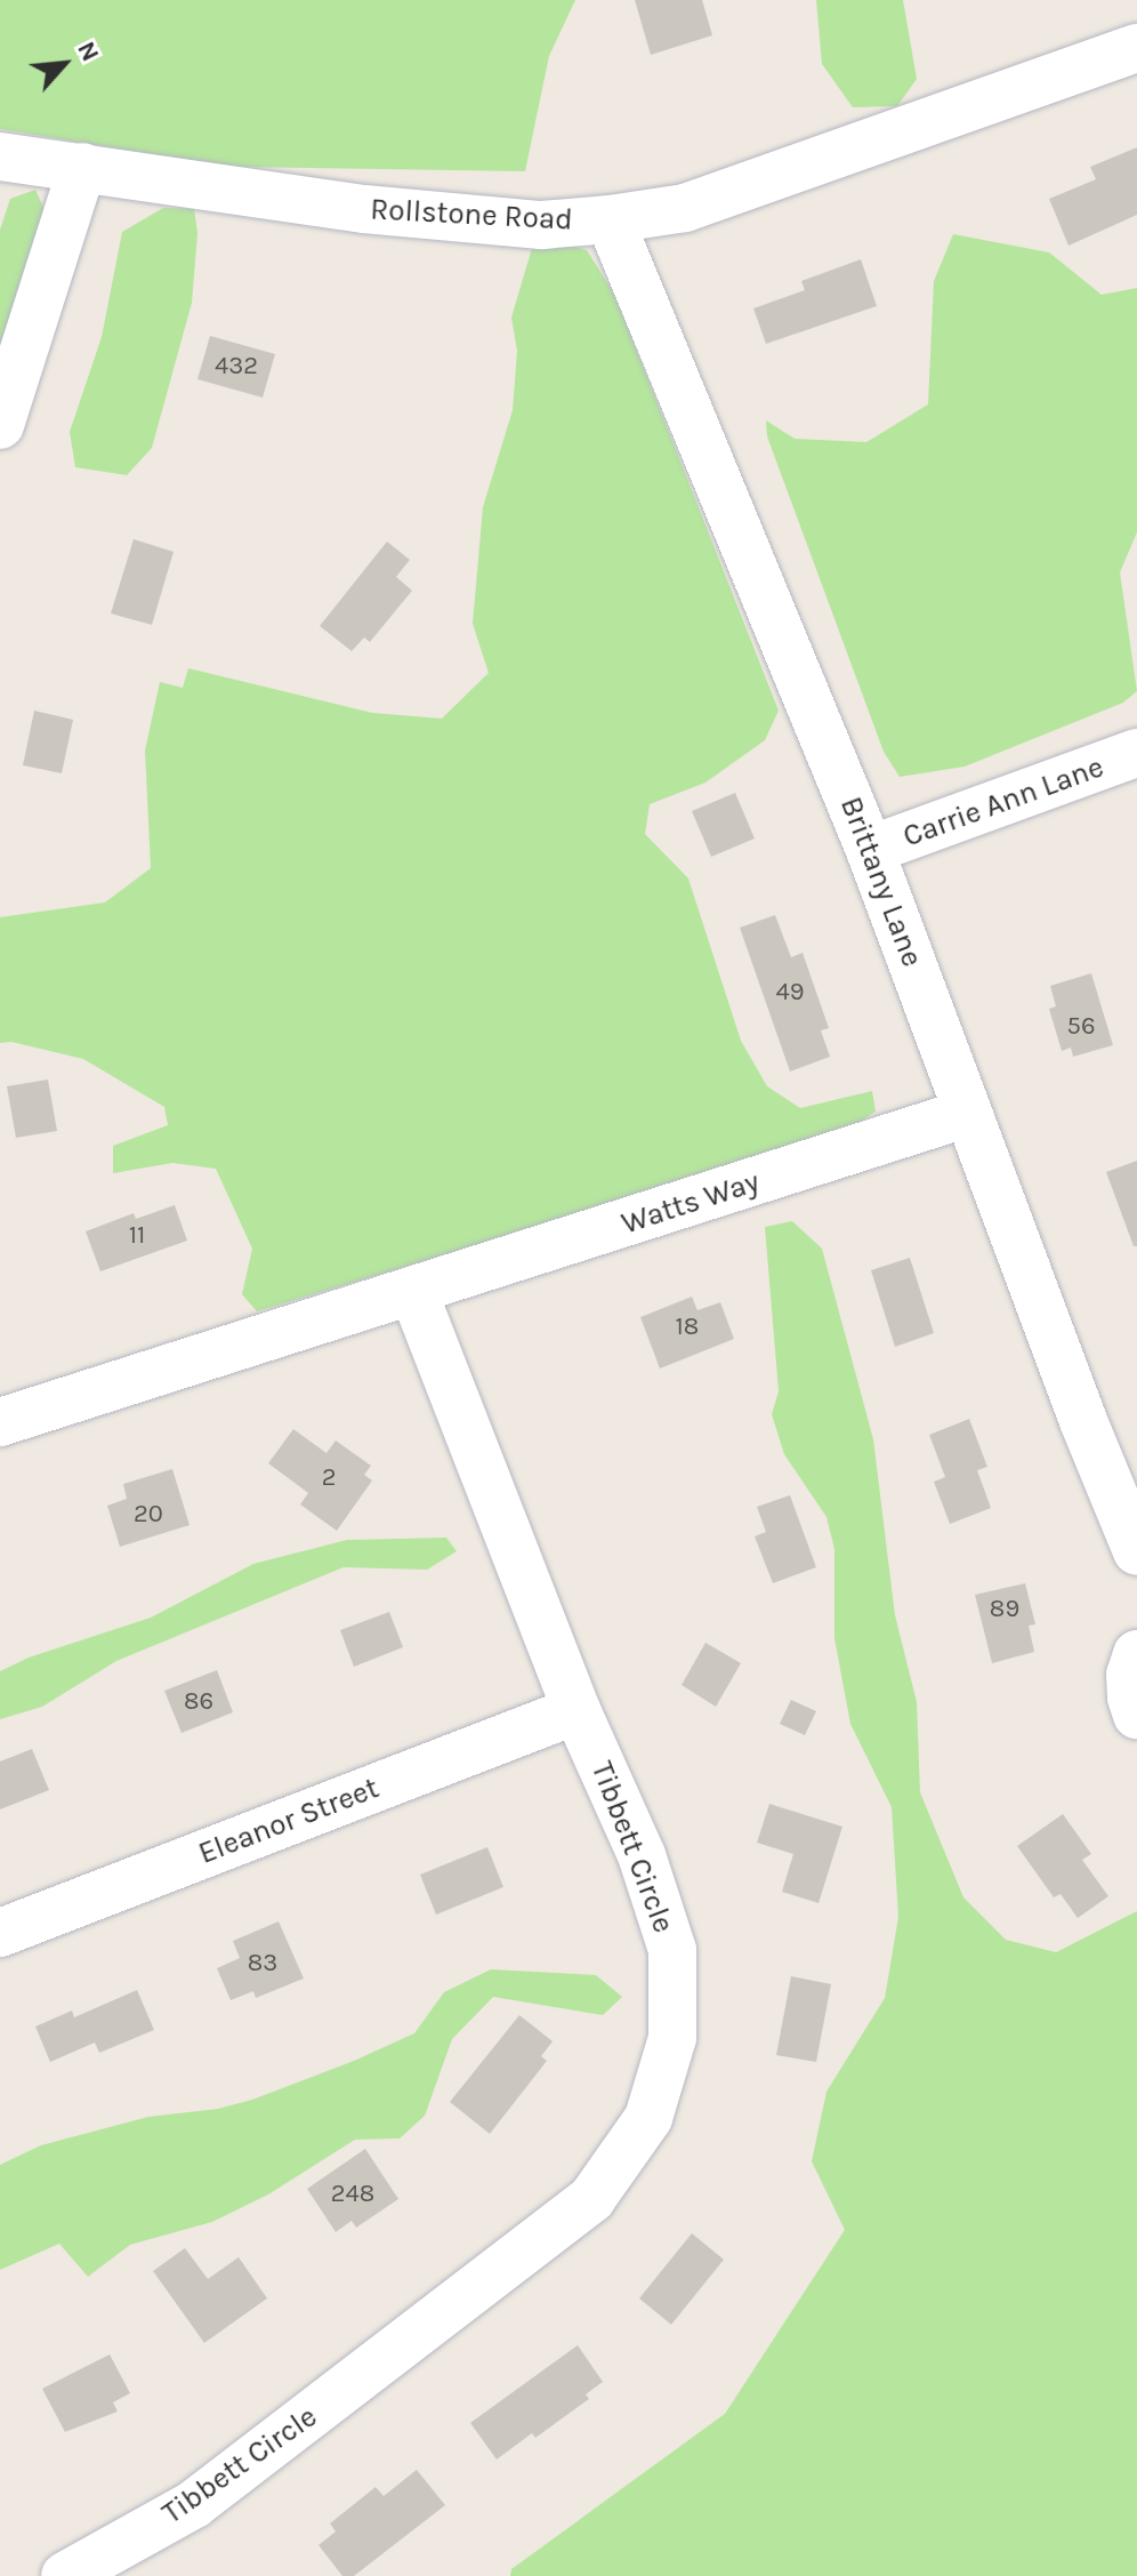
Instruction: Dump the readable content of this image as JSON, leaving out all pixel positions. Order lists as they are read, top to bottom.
{
  "streets": {
    "street": [
      "Rollstone Road",
      "Carrie Ann Lane",
      "Brittany Lane",
      "Watts Way",
      "Eleanor Street",
      "Tibbett Circle"
    ]
  },
  "crossings": [
    ["Rollstone Road", "Brittany Lane"],
    ["Carrie Ann Lane", "Brittany Lane"],
    ["Brittany Lane", "Watts Way"],
    ["Watts Way", "Tibbett Circle"],
    ["Eleanor Street", "Tibbett Circle"]
  ],
  "house_numbers": [
    "432",
    "49",
    "56",
    "11",
    "18",
    "2",
    "20",
    "89",
    "86",
    "83",
    "248"
  ],
  "north": "top right"
}
